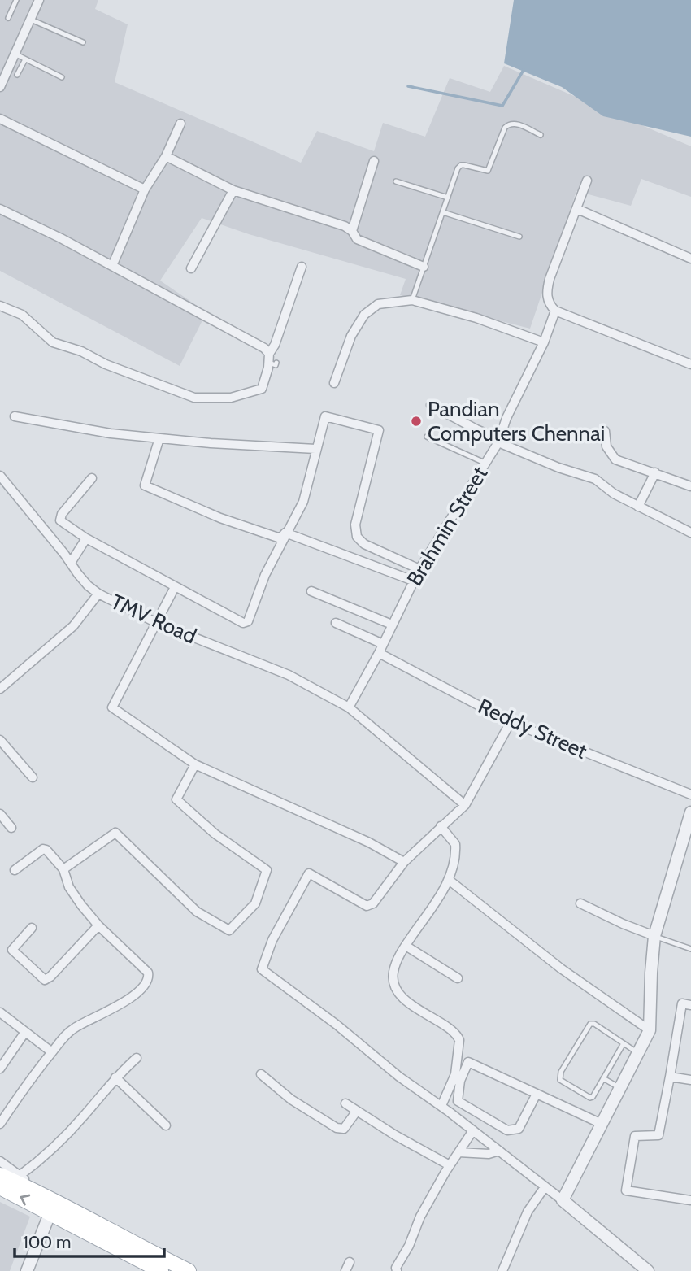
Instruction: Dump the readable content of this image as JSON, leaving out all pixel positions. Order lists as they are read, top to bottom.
{
  "streets": {
    "street": ["Brahmin Street", "TMV Road", "Reddy Street"]
  },
  "crossings": [
    ["Brahmin Street", "TMV Road"],
    ["Brahmin Street", "Reddy Street"]
  ],
  "places": ["Pandian Computers Chennai"],
  "scale_bar": "100 m"
}
